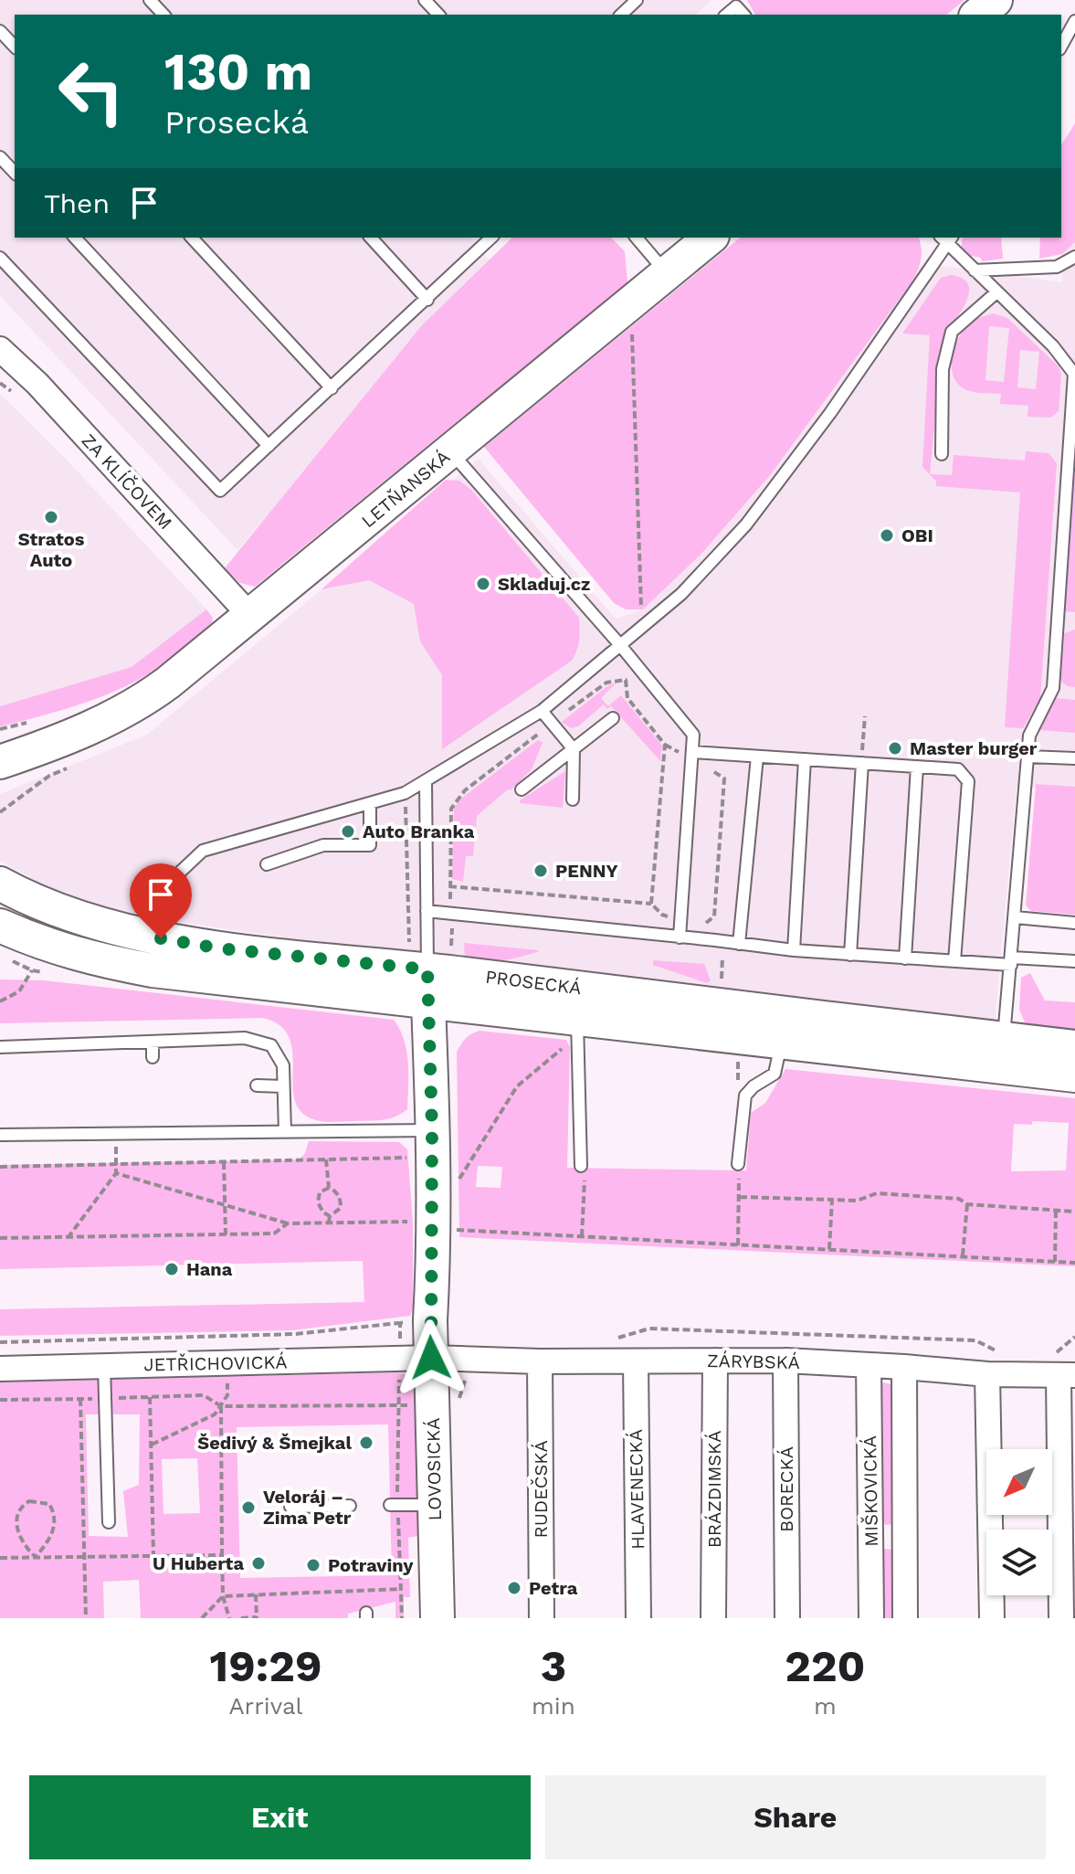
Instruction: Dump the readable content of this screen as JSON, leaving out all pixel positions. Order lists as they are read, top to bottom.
{
  "streets": {
    "main road": ["LETŇANSKÁ", "PROSECKÁ", "LOVOSICKÁ"],
    "street": [
      "ZA KLÍČOVEM",
      "ZÁRYBSKÁ",
      "JETŘICHOVICKÁ",
      "RUDEČSKÁ",
      "HLAVENECKÁ",
      "BRÁZDIMSKÁ",
      "BORECKÁ",
      "MIŠKOVICKÁ"
    ]
  },
  "crossings": [
    ["ZA KLÍČOVEM", "LETŇANSKÁ"],
    ["PROSECKÁ", "LOVOSICKÁ"],
    ["ZÁRYBSKÁ", "JETŘICHOVICKÁ"],
    ["ZÁRYBSKÁ", "LOVOSICKÁ"],
    ["ZÁRYBSKÁ", "RUDEČSKÁ"],
    ["ZÁRYBSKÁ", "HLAVENECKÁ"],
    ["ZÁRYBSKÁ", "BRÁZDIMSKÁ"],
    ["ZÁRYBSKÁ", "BORECKÁ"],
    ["ZÁRYBSKÁ", "MIŠKOVICKÁ"],
    ["JETŘICHOVICKÁ", "LOVOSICKÁ"]
  ],
  "places": [
    "Stratos Auto",
    "OBI",
    "Skladuj.cz",
    "Master burger",
    "Auto Branka",
    "PENNY",
    "Hana",
    "Šedivý & Šmejkal",
    "Veloráj – Zima Petr",
    "U Huberta",
    "Potraviny",
    "Petra"
  ],
  "north": "bottom left",
  "page": {
    "turn": ["130 m", "Prosecká"],
    "then": "Then",
    "eta": [
      "19:29",
      "Arrival",
      "3",
      "min",
      "220",
      "m"
    ],
    "buttons": ["Exit", "Share"]
  }
}
